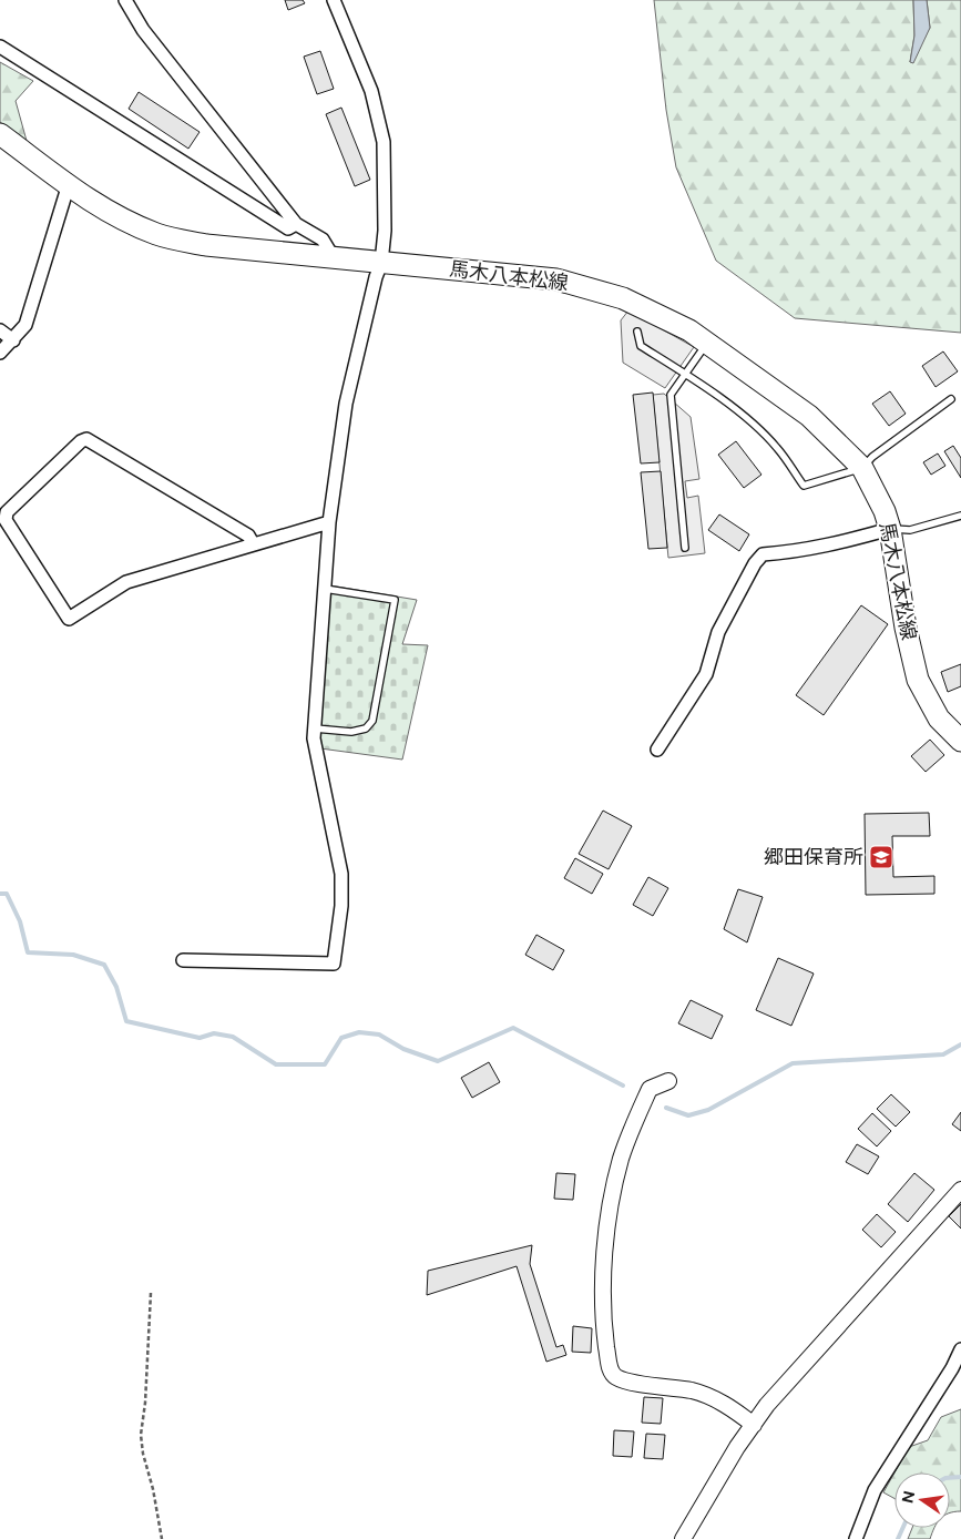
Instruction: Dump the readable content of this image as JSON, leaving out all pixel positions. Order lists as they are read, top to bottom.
{
  "streets": {
    "main road": ["馬木八本松線"]
  },
  "places": {
    "school or university": ["郷田保育所"]
  },
  "north": "left"
}
